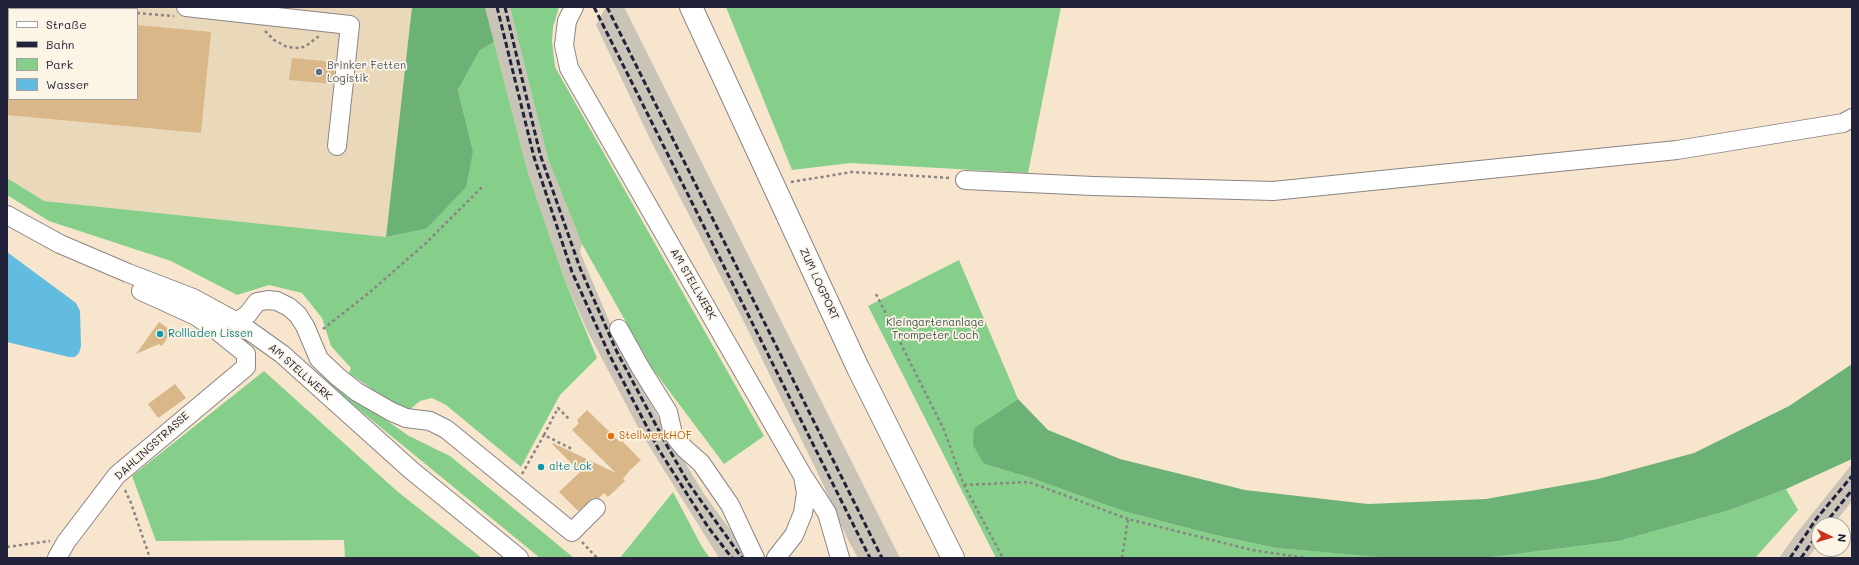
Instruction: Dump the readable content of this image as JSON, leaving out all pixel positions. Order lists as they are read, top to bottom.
{
  "streets": {
    "main road": ["ZUM LOGPORT"],
    "street": ["AM STELLWERK", "DAHLINGSTRASSE"]
  },
  "crossings": [
    ["AM STELLWERK", "DAHLINGSTRASSE"]
  ],
  "parks": ["Kleingartenanlage Trompeter Loch"],
  "places": [
    "Brinker Fetten Logistik",
    "Rollladen Lissen",
    "StellwerkHOF",
    "alte Lok"
  ],
  "legend": [
    "Straße",
    "Bahn",
    "Park",
    "Wasser"
  ],
  "north": "right"
}
